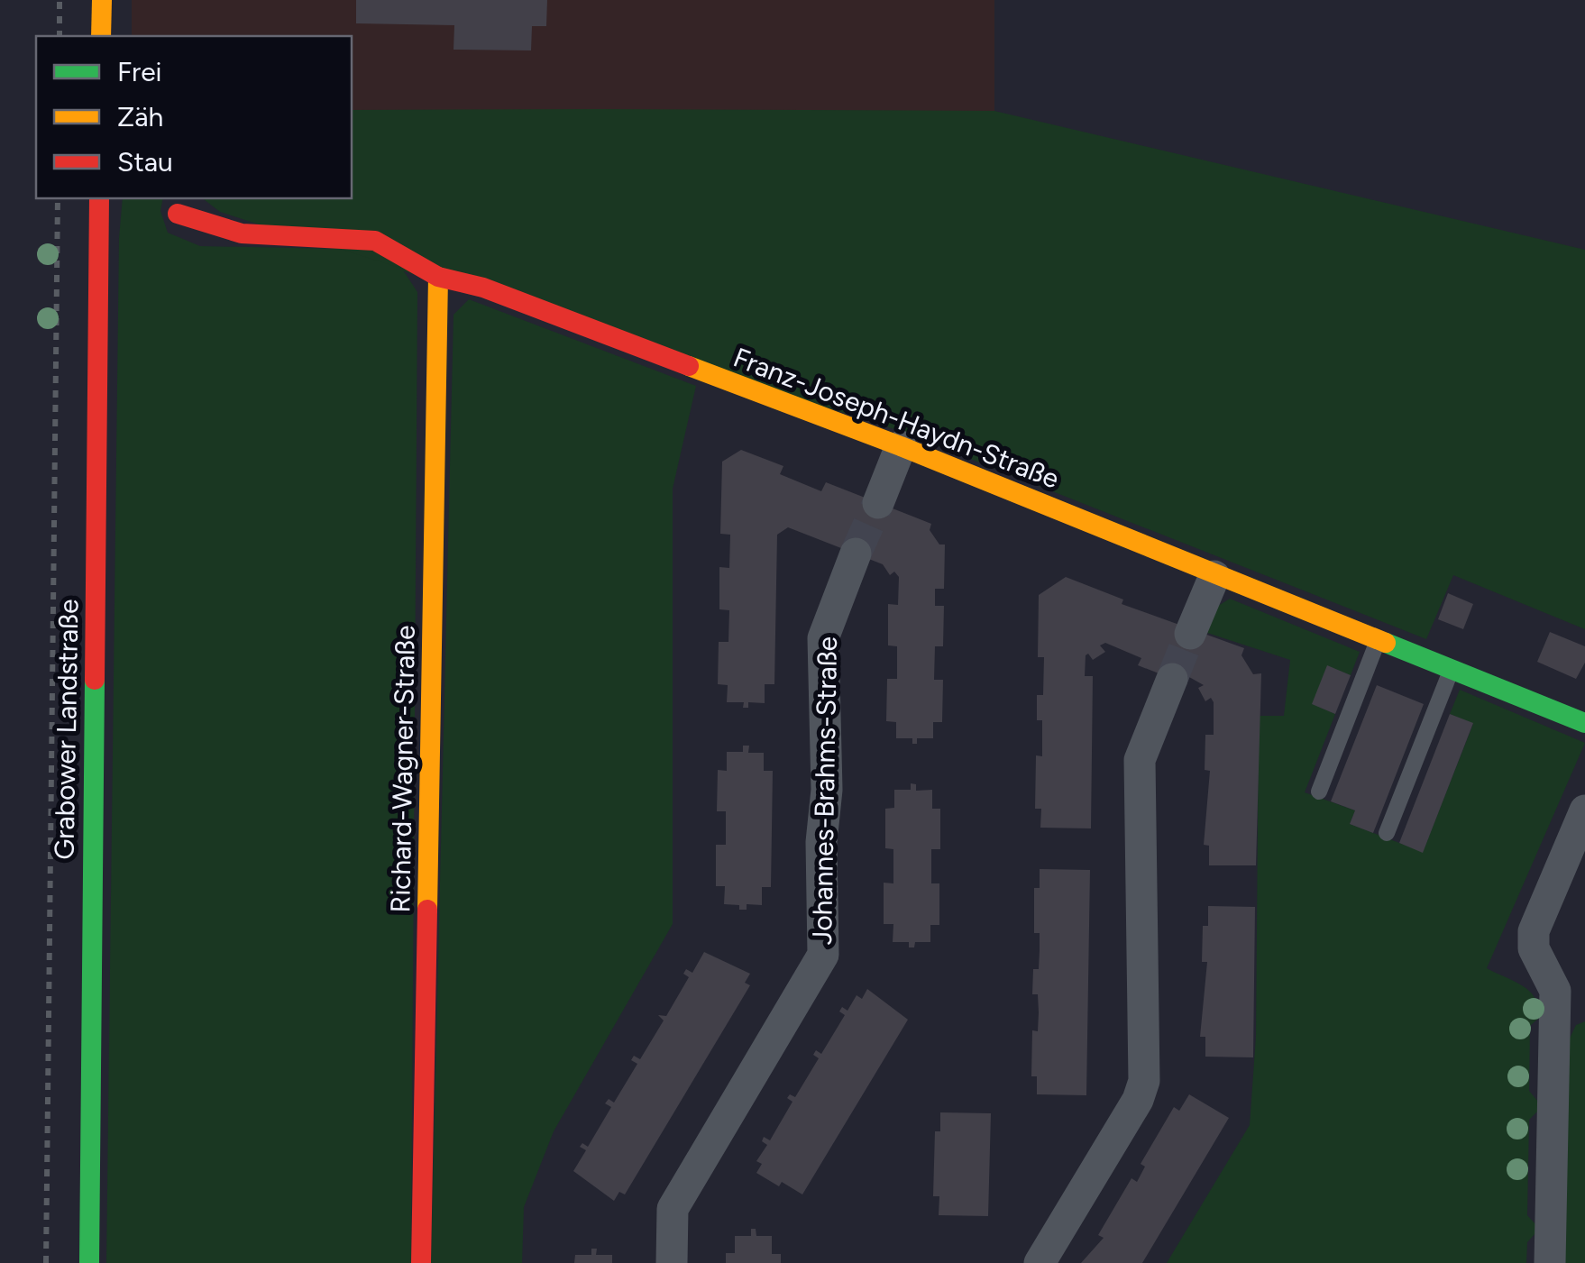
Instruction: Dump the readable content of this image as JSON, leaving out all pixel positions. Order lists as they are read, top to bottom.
{
  "streets": {
    "street": [
      "Franz-Joseph-Haydn-Straße",
      "Grabower Landstraße",
      "Richard-Wagner-Straße",
      "Johannes-Brahms-Straße"
    ]
  },
  "crossings": [
    ["Franz-Joseph-Haydn-Straße", "Richard-Wagner-Straße"]
  ],
  "legend": ["Frei", "Zäh", "Stau"]
}
